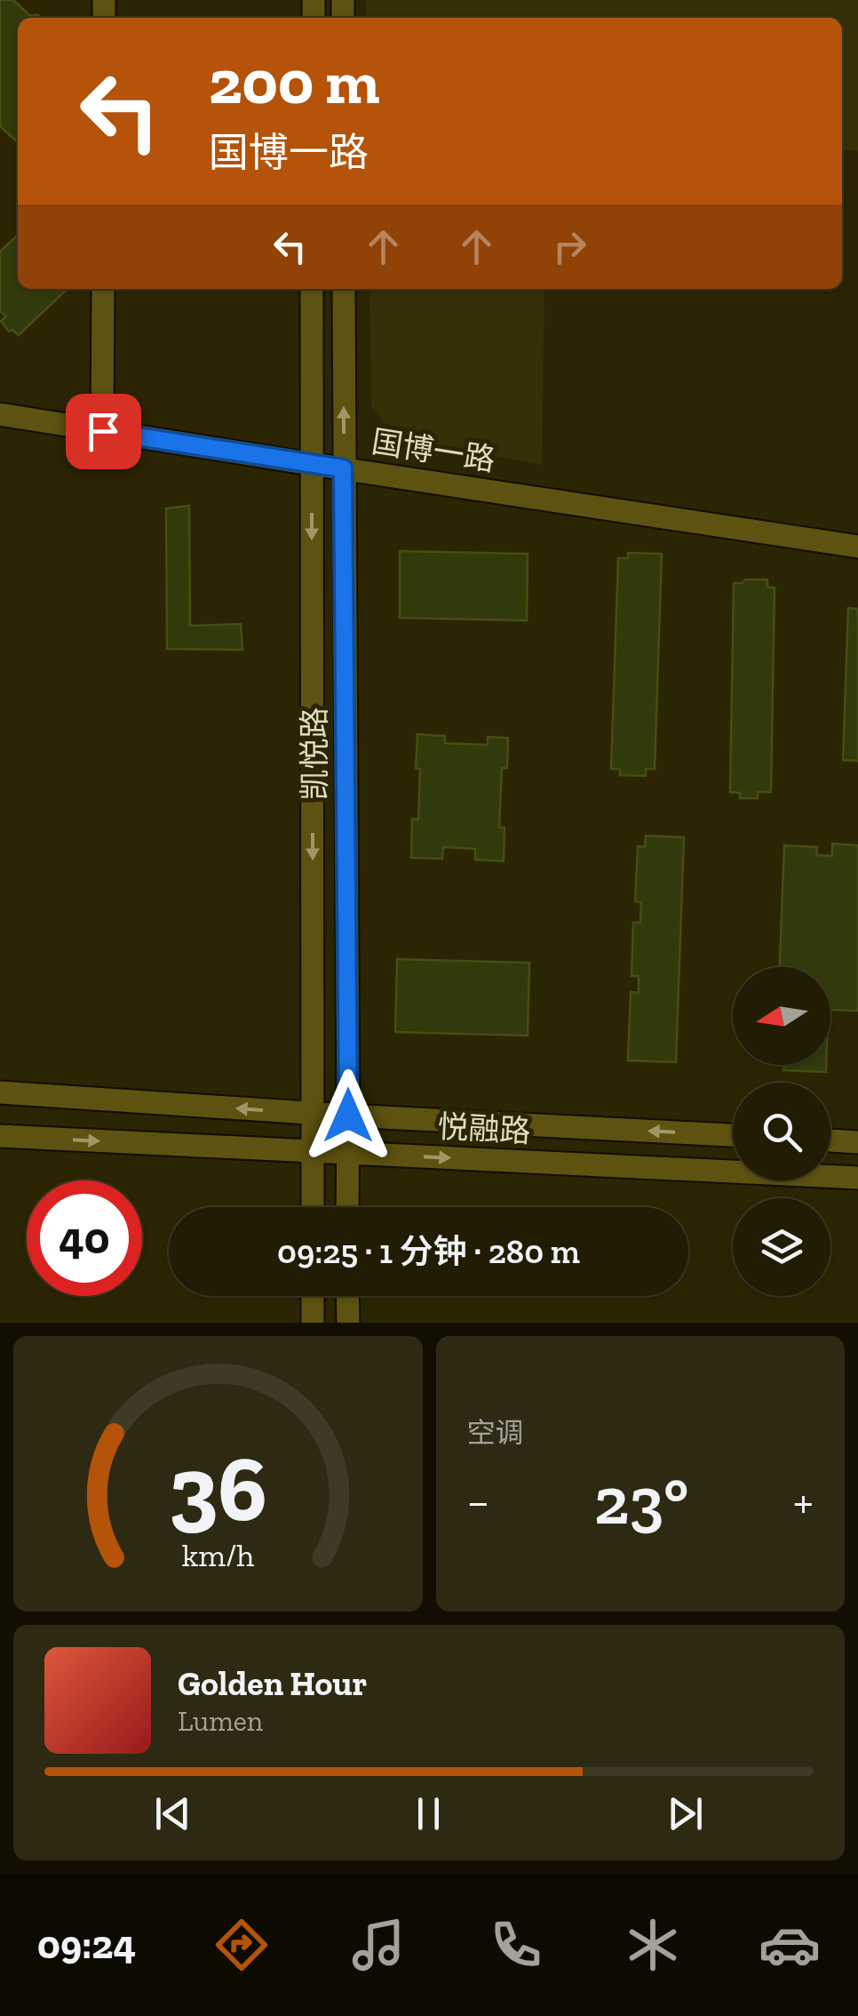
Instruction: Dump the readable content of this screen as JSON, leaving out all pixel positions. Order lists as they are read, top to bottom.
{
  "streets": {
    "street": ["国博一路", "凯悦路", "悦融路"]
  },
  "crossings": [
    ["国博一路", "凯悦路"],
    ["凯悦路", "悦融路"]
  ],
  "north": "left",
  "page": {
    "turn": ["200 m", "国博一路"],
    "limit": "40",
    "trip": "09:25 · 1 分钟 · 280 m",
    "tile": "空调",
    "heat": ["−", "23°", "+"],
    "song": ["Golden Hour", "Lumen"],
    "tabs": "09:24",
    "gauge": ["36", "km/h"]
  }
}
